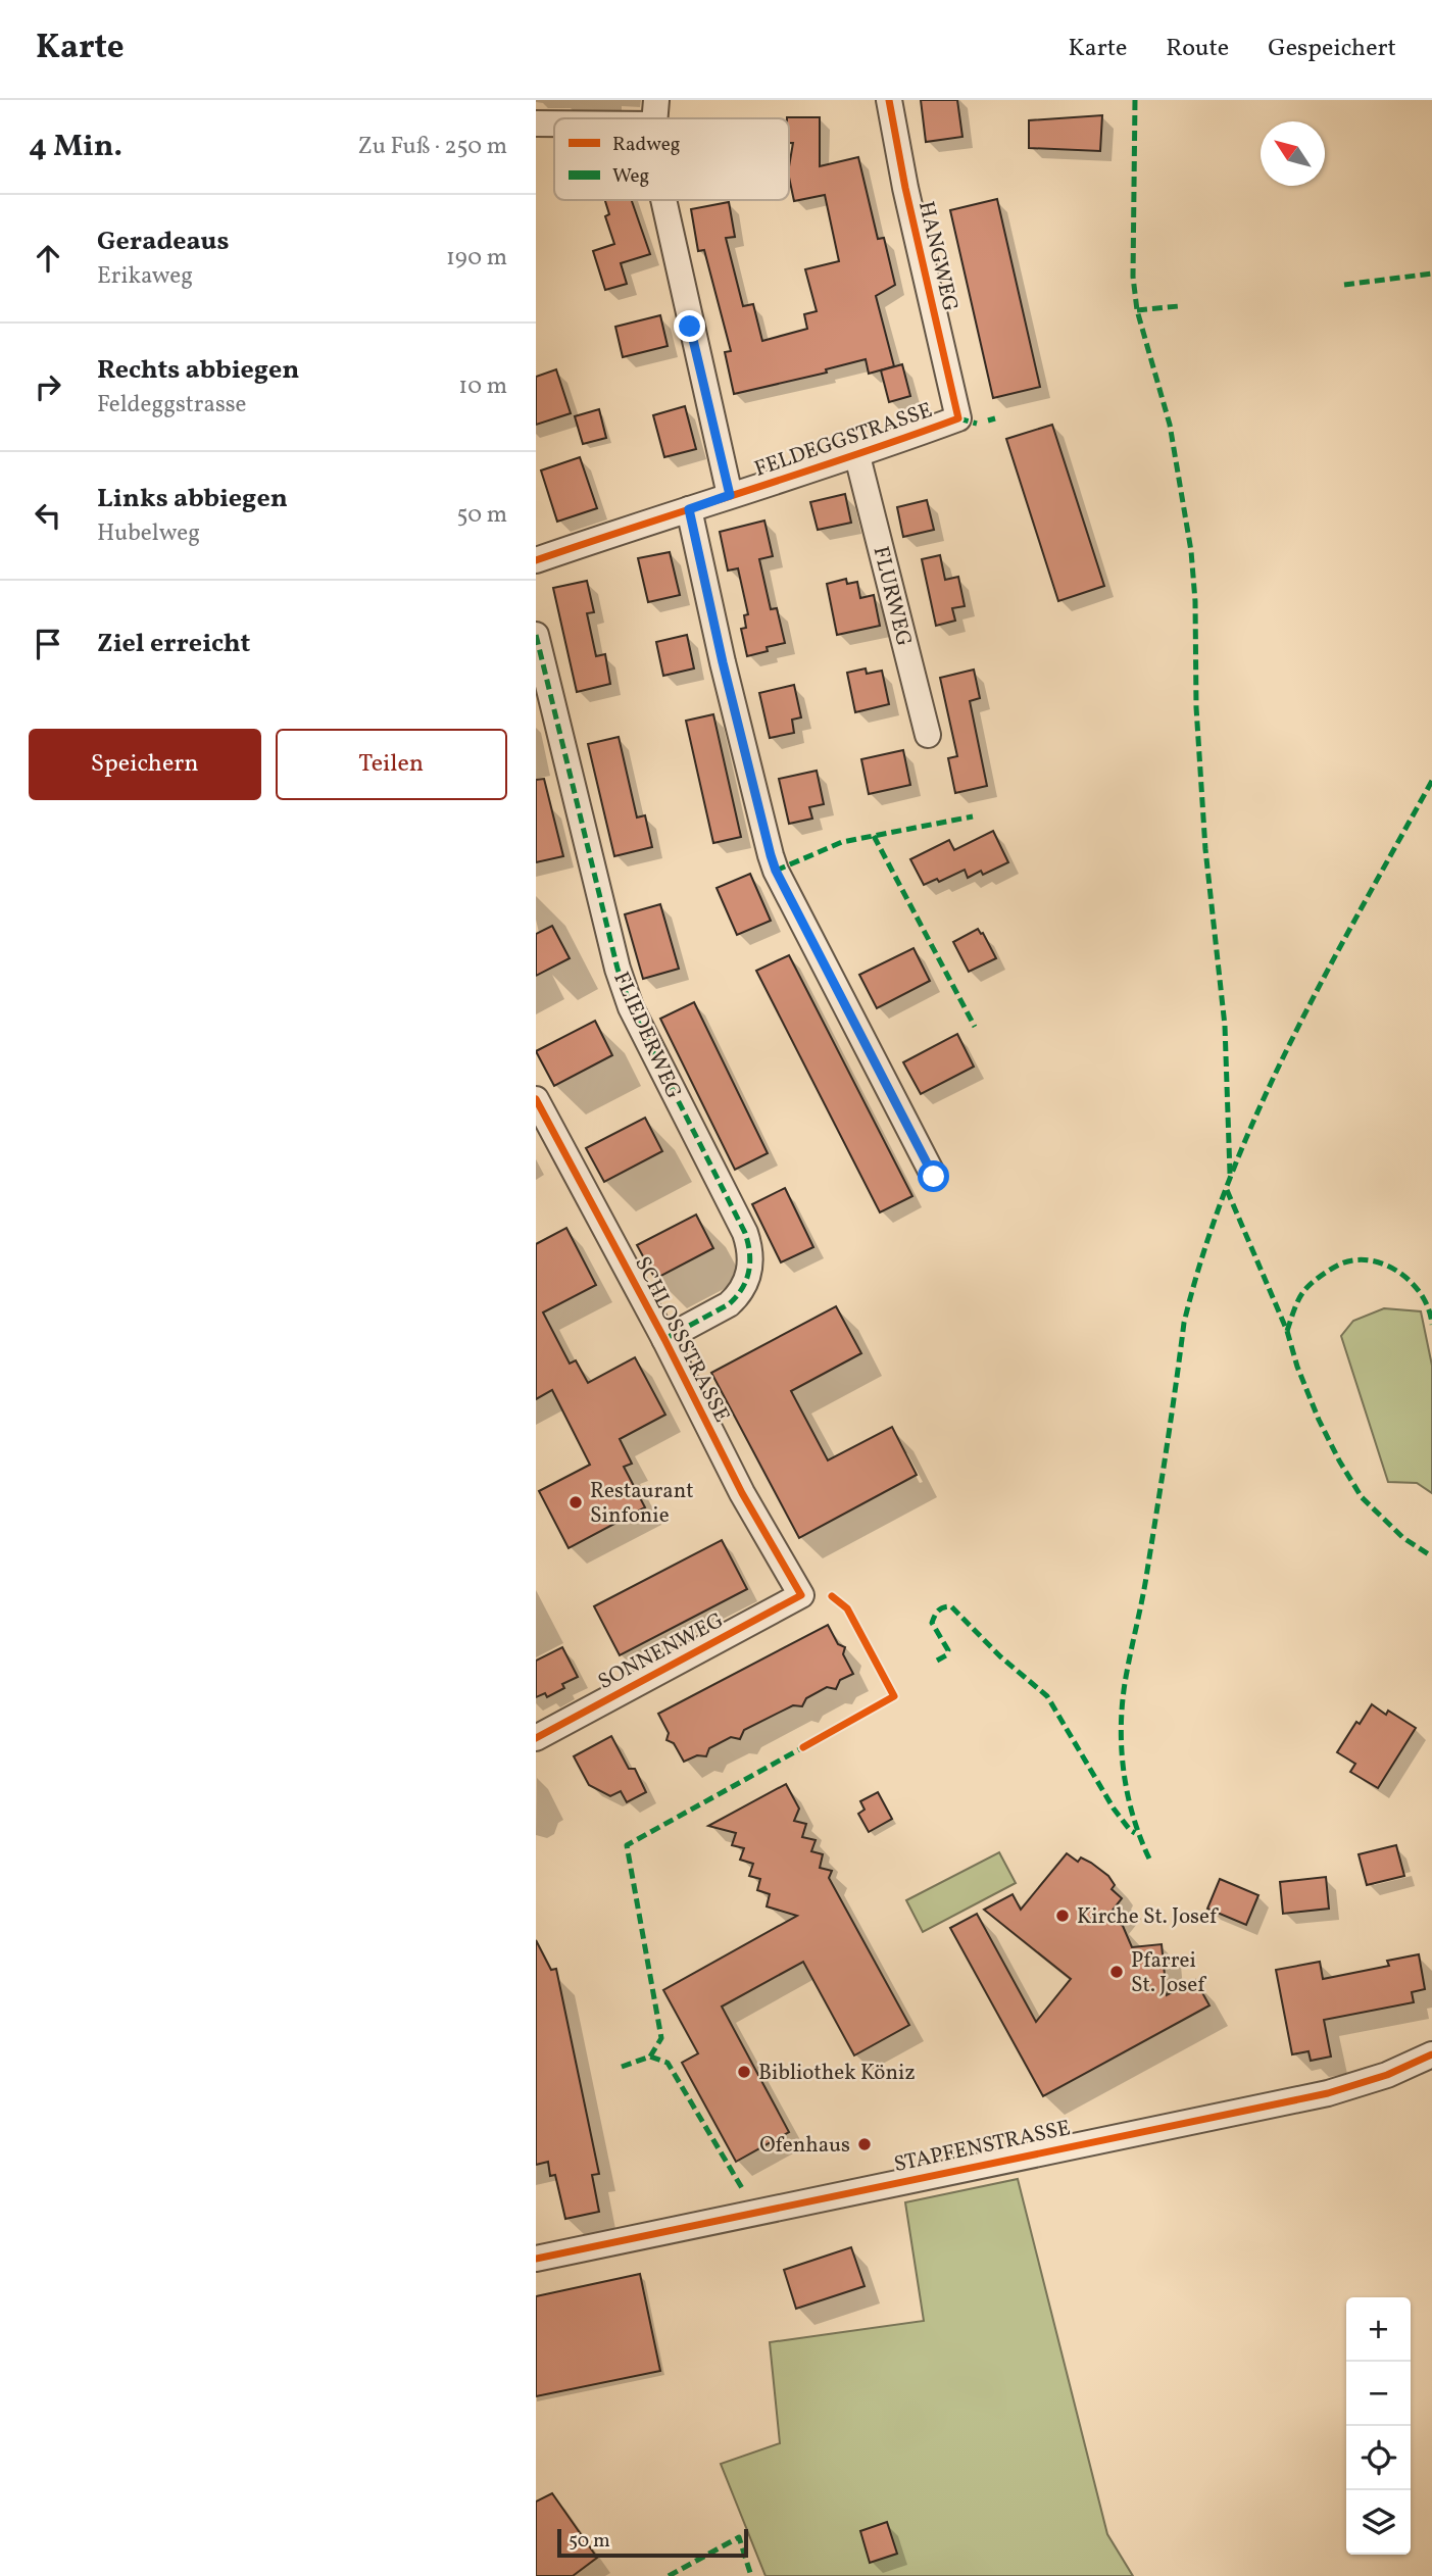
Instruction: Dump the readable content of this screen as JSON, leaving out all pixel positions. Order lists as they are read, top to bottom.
{
  "streets": {
    "street": [
      "HANGWEG",
      "FELDEGGSTRASSE",
      "FLURWEG",
      "FLIEDERWEG",
      "SCHLOSSSTRASSE",
      "SONNENWEG",
      "STAPFENSTRASSE"
    ]
  },
  "crossings": [
    ["HANGWEG", "FELDEGGSTRASSE"],
    ["FELDEGGSTRASSE", "FLURWEG"],
    ["FLIEDERWEG", "SCHLOSSSTRASSE"],
    ["SCHLOSSSTRASSE", "SONNENWEG"]
  ],
  "places": [
    "Restaurant Sinfonie",
    "Kirche St. Josef",
    "Pfarrei St. Josef",
    "Bibliothek Köniz",
    "Ofenhaus"
  ],
  "legend": ["Radweg", "Weg"],
  "scale_bar": "50 m",
  "north": "top left",
  "page": {
    "header": "Karte",
    "nav": ["Karte", "Route", "Gespeichert"],
    "heading": ["4 Min.", "Zu Fuß · 250 m"],
    "list": [
      ["Geradeaus", "Erikaweg", "190 m"],
      ["Rechts abbiegen", "Feldeggstrasse", "10 m"],
      ["Links abbiegen", "Hubelweg", "50 m"],
      "Ziel erreicht"
    ],
    "buttons": ["Speichern", "Teilen"],
    "map_buttons": ["+", "−"],
    "scale": "50 m"
  }
}
